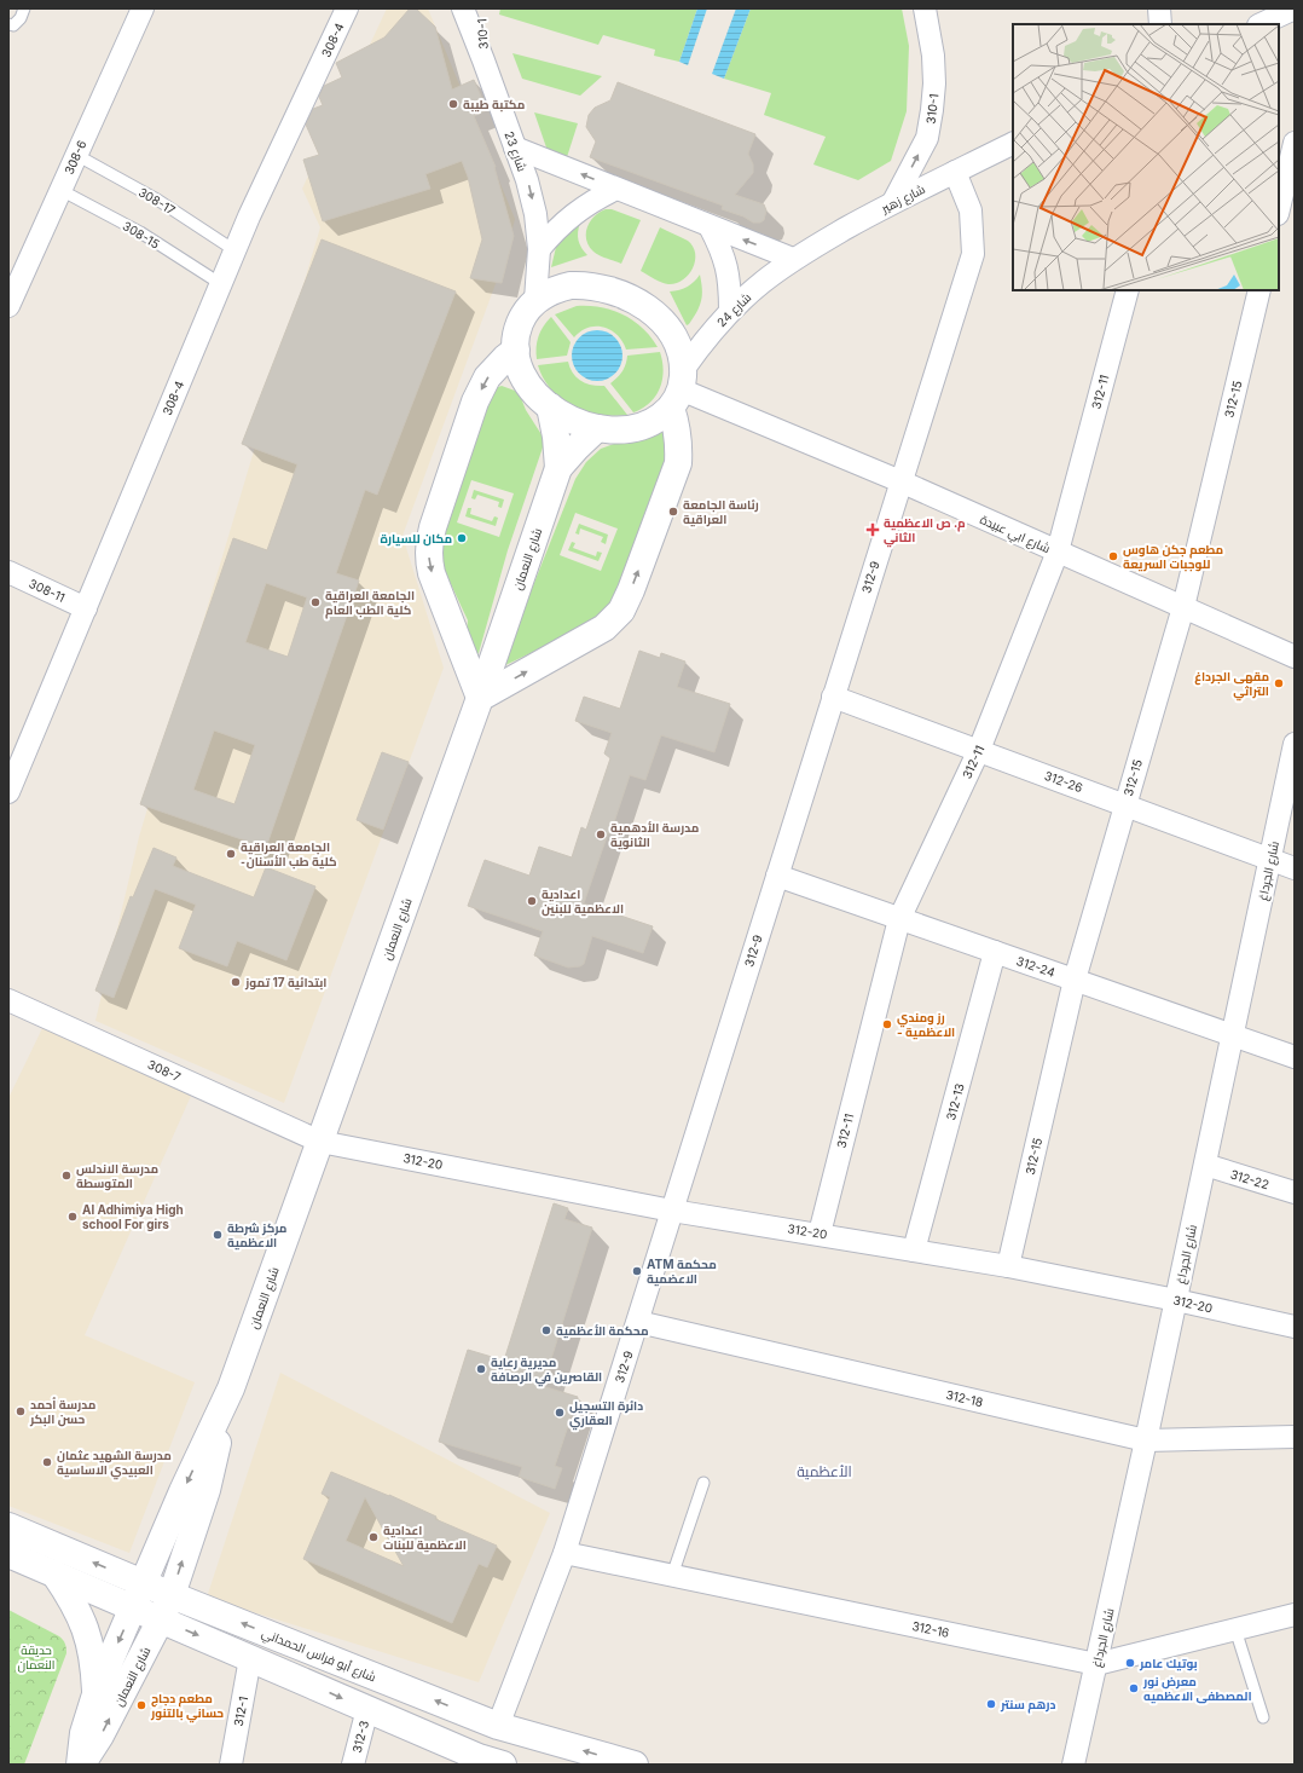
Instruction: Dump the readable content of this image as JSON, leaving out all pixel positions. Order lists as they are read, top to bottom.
{
  "streets": {
    "street": [
      "310-1",
      "308-4",
      "شارع 23",
      "308-6",
      "شارع زهير",
      "شارع 24",
      "312-11",
      "312-15",
      "شارع ابي عبيدة",
      "شارع النعمان",
      "312-9",
      "308-11",
      "312-26",
      "شارع الجرداغ",
      "312-24",
      "308-7",
      "312-13",
      "312-20",
      "312-22",
      "312-18",
      "312-16",
      "شارع أبو فراس الحمداني",
      "312-1",
      "312-3"
    ],
    "lane": ["308-17", "308-15"]
  },
  "crossings": [
    ["310-1", "شارع 23"],
    ["310-1", "شارع زهير"],
    ["308-4", "308-17"],
    ["308-4", "308-15"],
    ["308-4", "308-11"],
    ["شارع 23", "شارع 24"],
    ["شارع 23", "شارع ابي عبيدة"],
    ["شارع 23", "شارع النعمان"],
    ["308-6", "308-17"],
    ["308-6", "308-15"],
    ["شارع زهير", "شارع 24"],
    ["شارع زهير", "312-9"],
    ["شارع 24", "شارع ابي عبيدة"],
    ["شارع 24", "شارع النعمان"],
    ["312-11", "شارع ابي عبيدة"],
    ["312-11", "312-26"],
    ["312-11", "312-24"],
    ["312-11", "312-20"],
    ["312-15", "شارع ابي عبيدة"],
    ["312-15", "312-26"],
    ["312-15", "312-24"],
    ["312-15", "312-20"],
    ["شارع ابي عبيدة", "شارع النعمان"],
    ["شارع ابي عبيدة", "312-9"],
    ["شارع النعمان", "308-7"],
    ["شارع النعمان", "312-20"],
    ["شارع النعمان", "شارع أبو فراس الحمداني"],
    ["312-9", "312-26"],
    ["312-9", "312-24"],
    ["312-9", "312-20"],
    ["312-9", "312-18"],
    ["312-9", "312-16"],
    ["312-9", "شارع أبو فراس الحمداني"],
    ["312-26", "شارع الجرداغ"],
    ["شارع الجرداغ", "312-24"],
    ["شارع الجرداغ", "312-20"],
    ["شارع الجرداغ", "312-22"],
    ["شارع الجرداغ", "312-18"],
    ["شارع الجرداغ", "312-16"],
    ["312-24", "312-13"],
    ["308-7", "312-20"],
    ["312-13", "312-20"],
    ["شارع أبو فراس الحمداني", "312-1"],
    ["شارع أبو فراس الحمداني", "312-3"]
  ],
  "one_way": ["310-1"],
  "districts": ["الأعظمية"],
  "parks": ["حديقة النعمان"],
  "places": {
    "other": [
      "مكتبة طيبة",
      "رئاسة الجامعة العراقية",
      "مكان للسيارة",
      "مطعم جكن هاوس للوجبات السريعة",
      "الجامعة العراقية كلية الطب العام",
      "مقهى الجرداغ التراثي",
      "مدرسة الأدهمية الثانوية",
      "الجامعة العراقية -كلية طب الأسنان",
      "اعدادية الاعظمية للبنين",
      "ابتدائية 17 تموز",
      "رز ومندي - الاعظمية",
      "مدرسة الاندلس المتوسطة",
      "Al Adhimiya High school For girs",
      "مركز شرطة الاعظمية",
      "ATM محكمة الاعضمية",
      "محكمة الأعظمية",
      "مديرية رعاية القاصرين في الرصافة",
      "مدرسة أحمد حسن البكر",
      "دائرة التسجيل العقاري",
      "مدرسة الشهيد عثمان العبيدي الاساسية",
      "اعدادية الاعظمية للبنات",
      "بوتيك عامر",
      "معرض نور المصطفى الاعظميه",
      "درهم سنتر",
      "مطعم دجاج حساني بالتنور"
    ],
    "health": ["م. ص الاعظمية الثاني"]
  }
}
